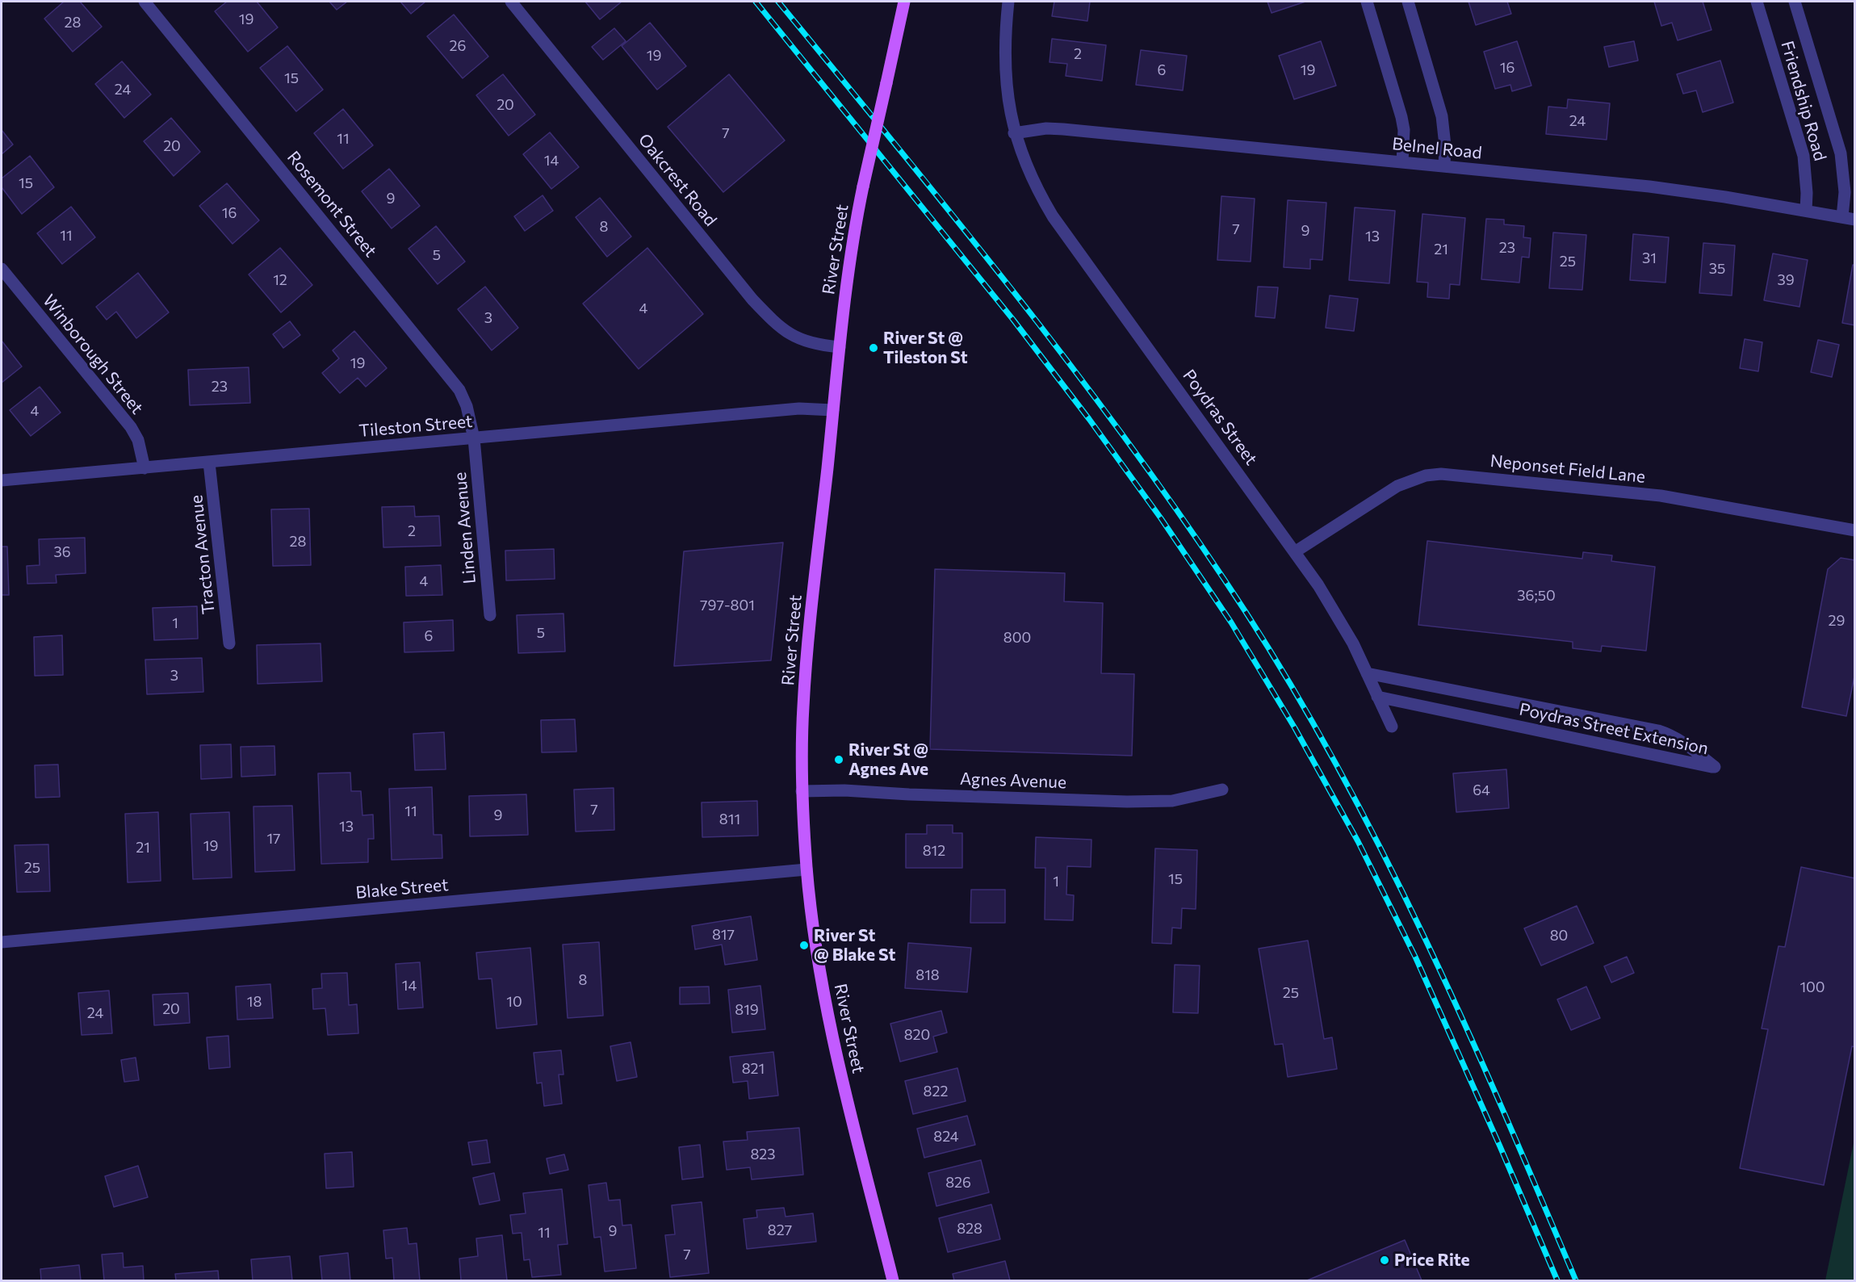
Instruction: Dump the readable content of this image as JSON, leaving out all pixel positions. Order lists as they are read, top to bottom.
{
  "streets": {
    "main road": ["River Street"],
    "street": [
      "Friendship Road",
      "Belnel Road",
      "Oakcrest Road",
      "Rosemont Street",
      "Winborough Street",
      "Poydras Street",
      "Tileston Street",
      "Neponset Field Lane",
      "Linden Avenue",
      "Tracton Avenue",
      "Poydras Street Extension",
      "Agnes Avenue",
      "Blake Street"
    ]
  },
  "crossings": [
    ["Friendship Road", "Belnel Road"],
    ["Belnel Road", "Poydras Street"],
    ["Oakcrest Road", "River Street"],
    ["Rosemont Street", "Tileston Street"],
    ["Rosemont Street", "Linden Avenue"],
    ["River Street", "Tileston Street"],
    ["River Street", "Agnes Avenue"],
    ["River Street", "Blake Street"],
    ["Winborough Street", "Tileston Street"],
    ["Poydras Street", "Neponset Field Lane"],
    ["Poydras Street", "Poydras Street Extension"],
    ["Tileston Street", "Linden Avenue"],
    ["Tileston Street", "Tracton Avenue"]
  ],
  "places": [
    "River St @ Tileston St",
    "River St @ Agnes Ave",
    "River St @ Blake St",
    "Price Rite"
  ],
  "house_numbers": [
    "19",
    "28",
    "26",
    "2",
    "19",
    "16",
    "6",
    "19",
    "15",
    "24",
    "20",
    "24",
    "7",
    "11",
    "20",
    "14",
    "15",
    "9",
    "16",
    "8",
    "7",
    "9",
    "11",
    "13",
    "23",
    "21",
    "5",
    "31",
    "25",
    "35",
    "12",
    "39",
    "4",
    "3",
    "19",
    "23",
    "4",
    "2",
    "28",
    "36",
    "4",
    "36;50",
    "797-801",
    "29",
    "1",
    "5",
    "6",
    "800",
    "3",
    "64",
    "7",
    "11",
    "9",
    "811",
    "13",
    "17",
    "19",
    "21",
    "812",
    "25",
    "15",
    "1",
    "817",
    "80",
    "818",
    "8",
    "14",
    "100",
    "25",
    "18",
    "10",
    "20",
    "819",
    "24",
    "820",
    "821",
    "822",
    "824",
    "823",
    "826",
    "828",
    "827",
    "9",
    "11",
    "7"
  ]
}
